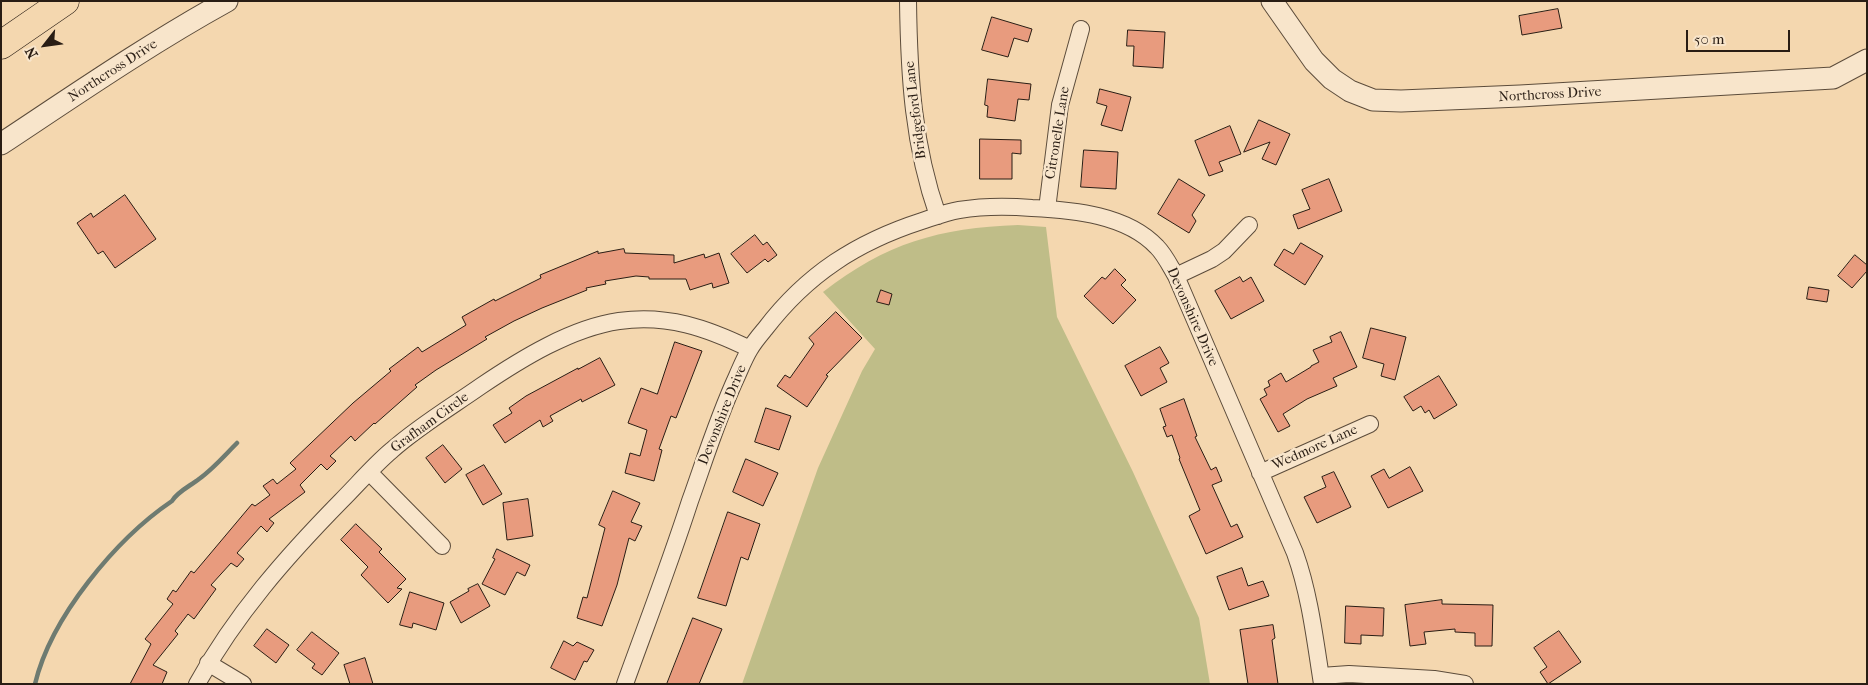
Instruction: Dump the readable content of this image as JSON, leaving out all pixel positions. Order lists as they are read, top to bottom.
{
  "streets": {
    "street": [
      "Northcross Drive",
      "Bridgeford Lane",
      "Citronelle Lane",
      "Devonshire Drive",
      "Grafham Circle",
      "Wedmore Lane"
    ]
  },
  "crossings": [
    ["Bridgeford Lane", "Devonshire Drive"],
    ["Citronelle Lane", "Devonshire Drive"],
    ["Devonshire Drive", "Grafham Circle"],
    ["Devonshire Drive", "Wedmore Lane"]
  ],
  "scale_bar": "50 m",
  "north": "bottom left"
}
